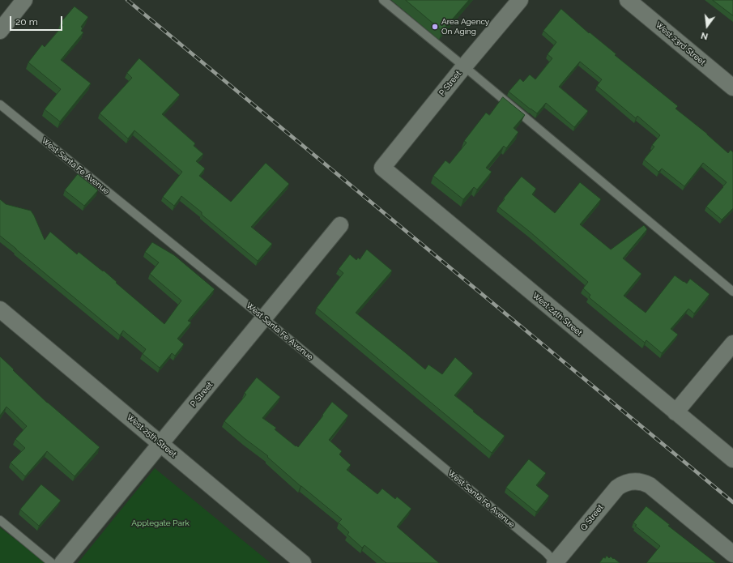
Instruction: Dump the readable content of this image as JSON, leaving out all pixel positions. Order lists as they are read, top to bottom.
{
  "streets": {
    "street": [
      "West 23rd Street",
      "P Street",
      "West 24th Street",
      "West 25th Street",
      "Q Street"
    ],
    "lane": ["West Santa Fe Avenue"]
  },
  "crossings": [
    ["P Street", "West Santa Fe Avenue"],
    ["P Street", "West 24th Street"],
    ["P Street", "West 25th Street"],
    ["West Santa Fe Avenue", "Q Street"]
  ],
  "parks": ["Applegate Park"],
  "places": ["Area Agency On Aging"],
  "scale_bar": "20 m",
  "north": "bottom"
}
